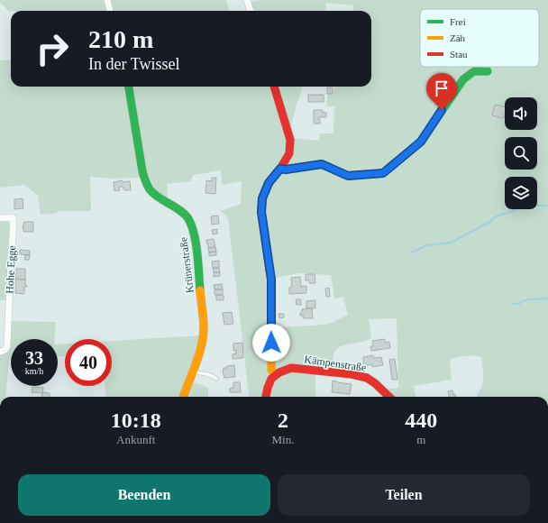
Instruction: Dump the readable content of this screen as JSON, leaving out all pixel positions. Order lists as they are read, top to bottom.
{
  "streets": {
    "street": ["Krünerstraße", "Hohe Egge", "Kämpenstraße"]
  },
  "legend": ["Frei", "Zäh", "Stau"],
  "page": {
    "turn": ["210 m", "In der Twissel"],
    "speed": "33 km/h",
    "limit": "40",
    "eta": [
      "10:18",
      "Ankunft",
      "2",
      "Min.",
      "440",
      "m"
    ],
    "buttons": ["Beenden", "Teilen"]
  }
}
